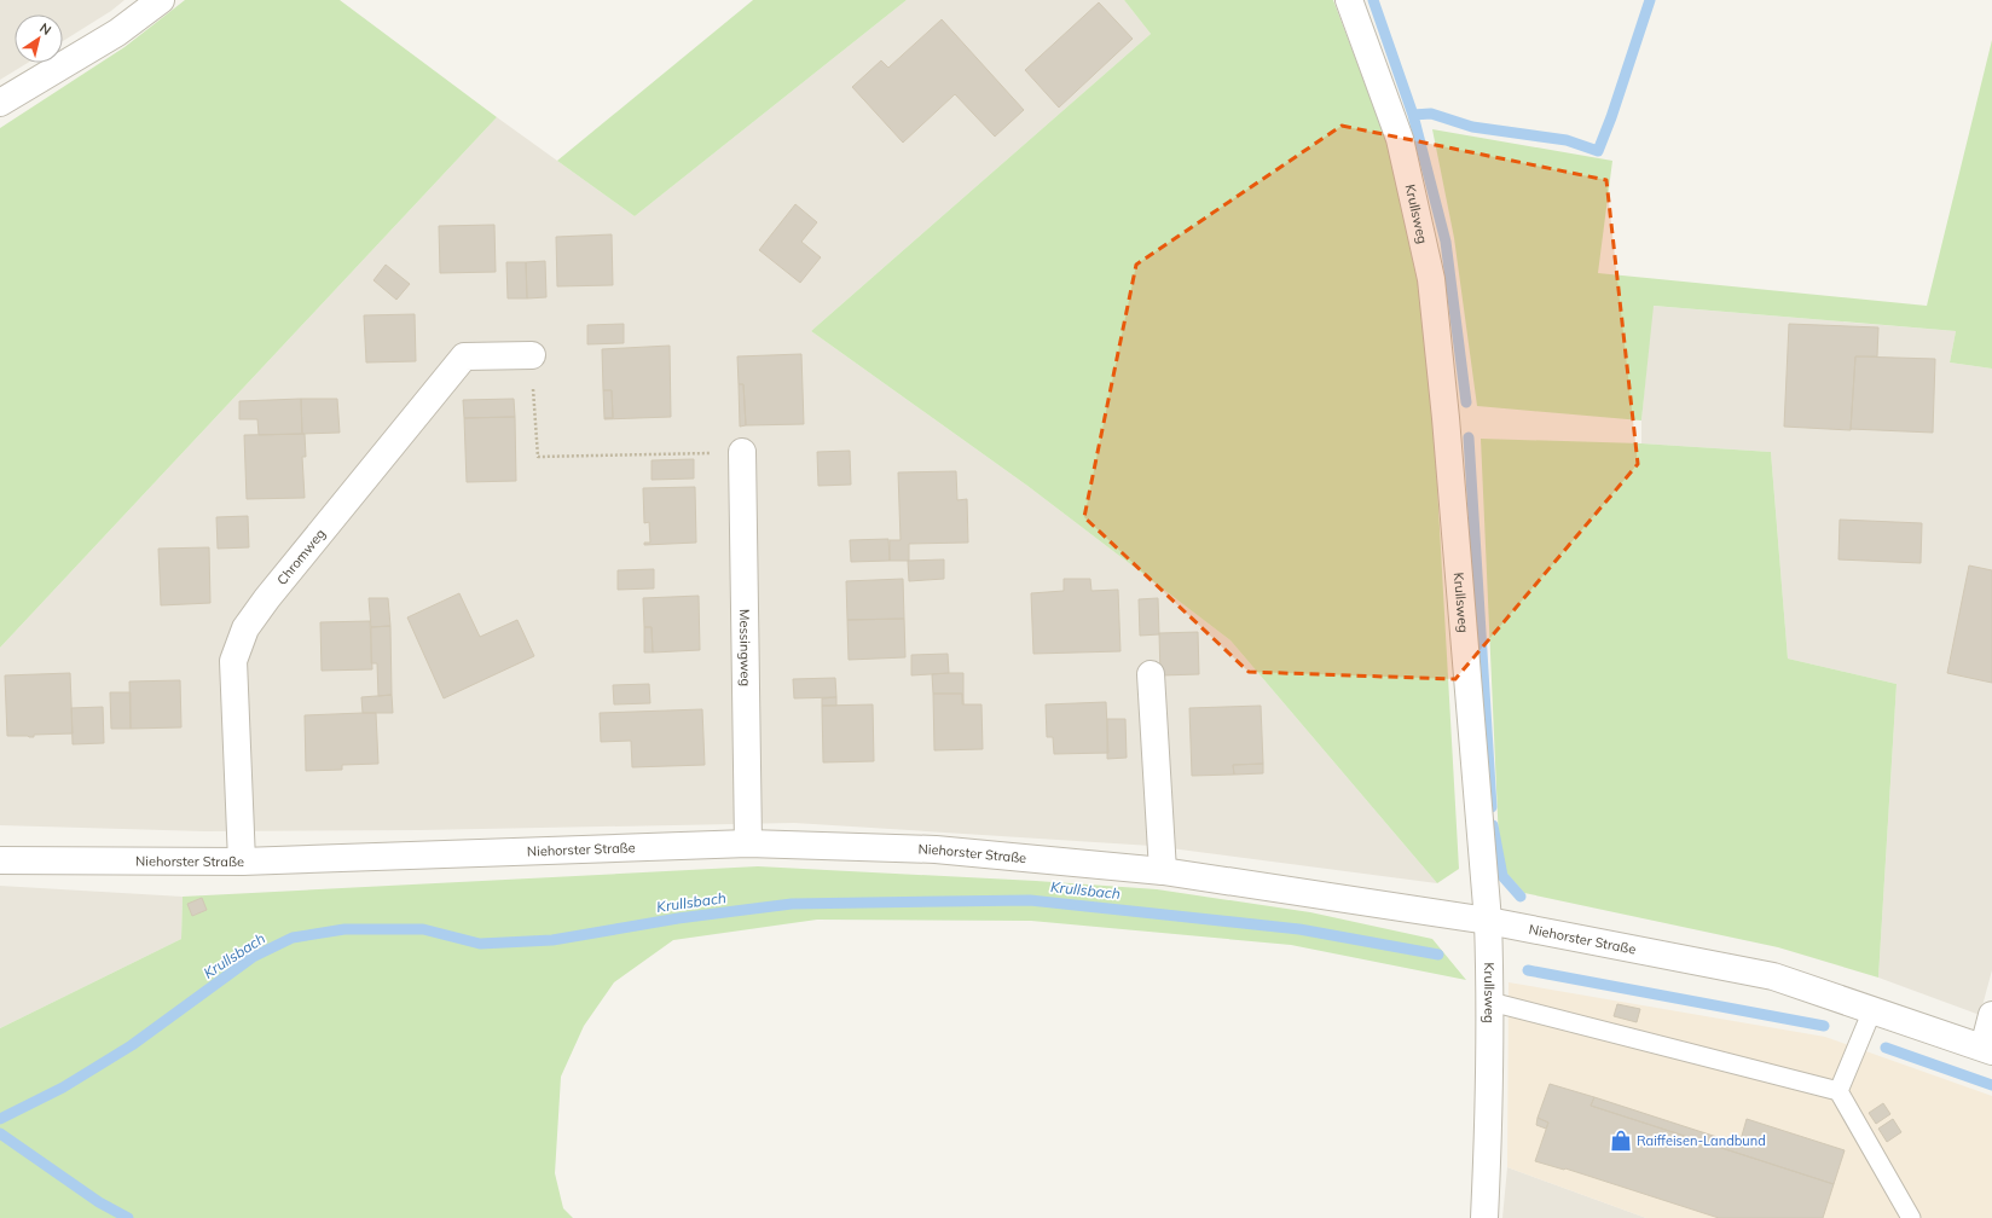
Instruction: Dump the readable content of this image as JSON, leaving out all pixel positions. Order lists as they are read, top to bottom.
{
  "streets": {
    "street": [
      "Krullsweg",
      "Chromweg",
      "Messingweg",
      "Niehorster Straße"
    ]
  },
  "crossings": [
    ["Krullsweg", "Niehorster Straße"],
    ["Chromweg", "Niehorster Straße"],
    ["Messingweg", "Niehorster Straße"]
  ],
  "water": ["Krullsbach"],
  "places": {
    "shop": ["Raiffeisen-Landbund"]
  },
  "north": "top right"
}
